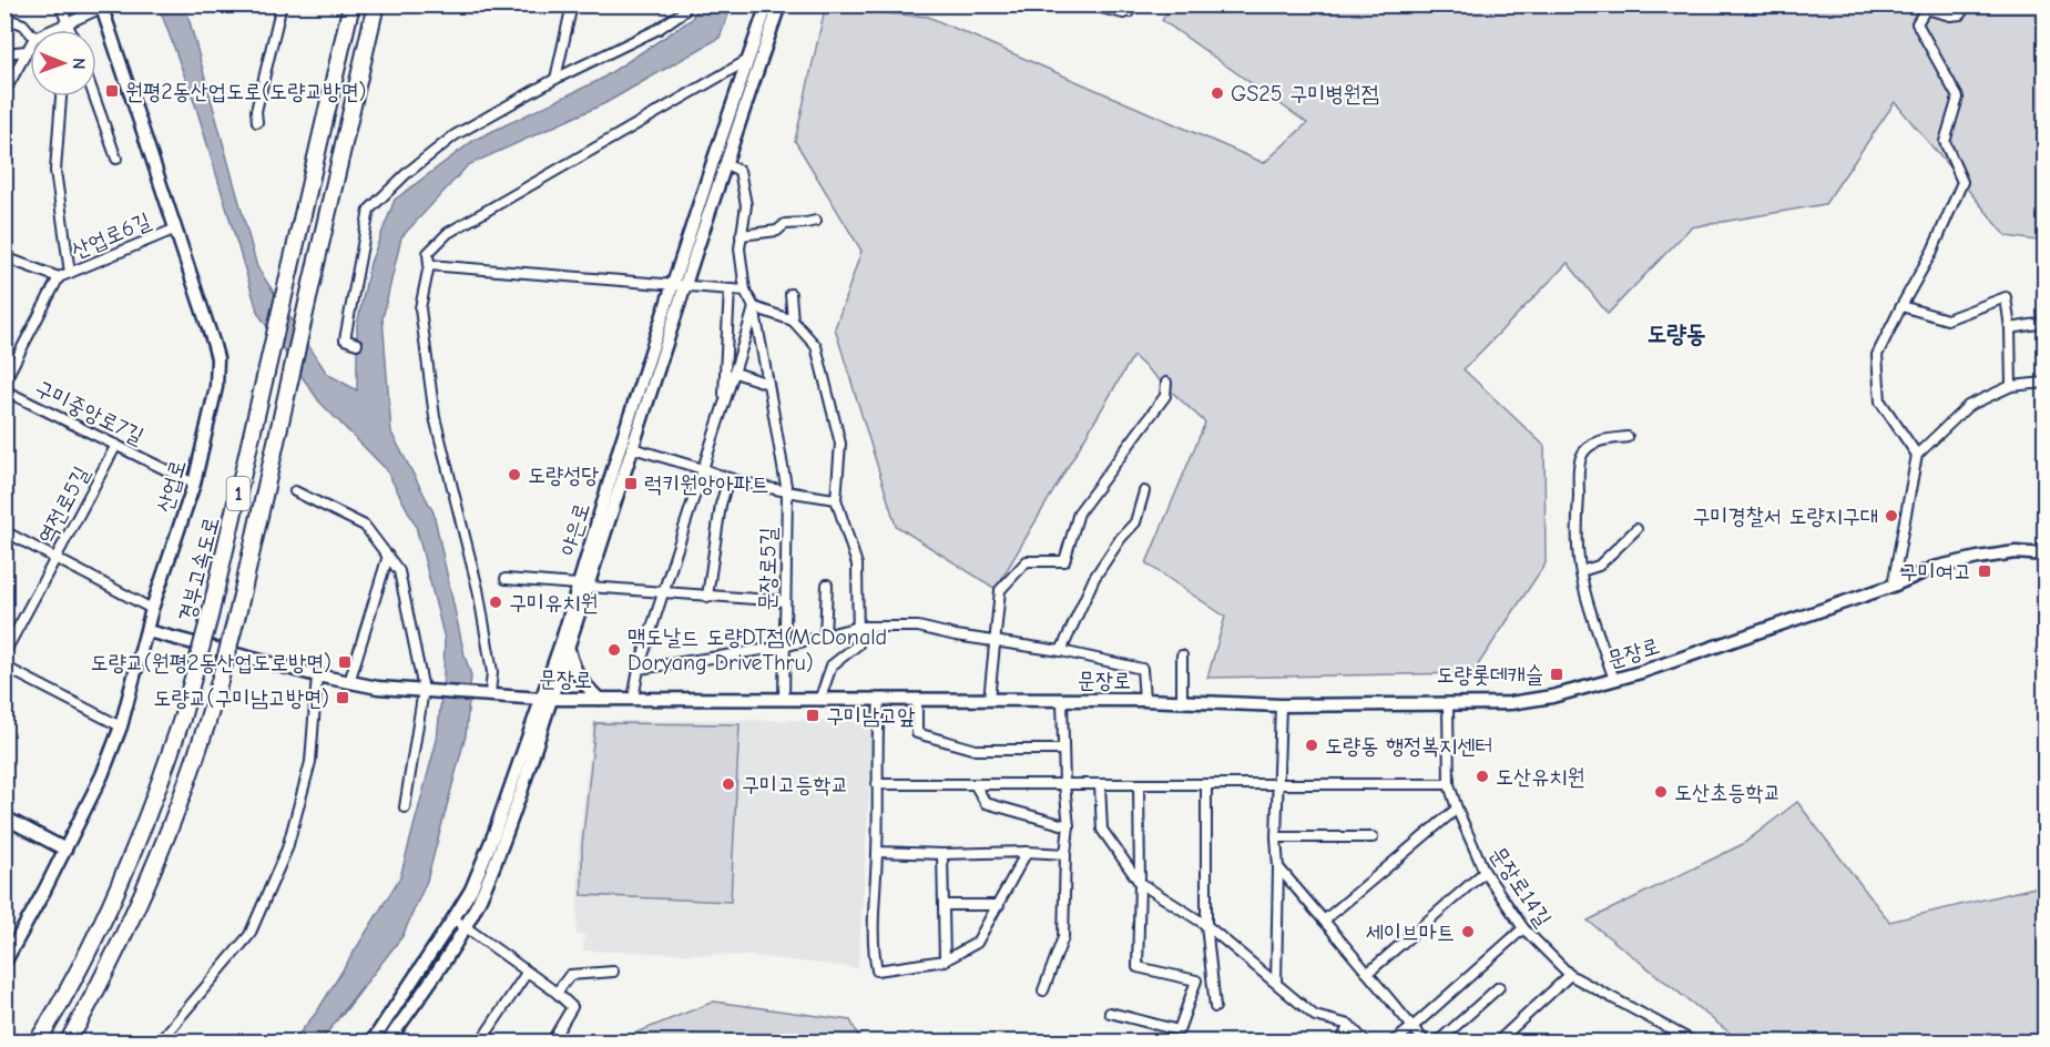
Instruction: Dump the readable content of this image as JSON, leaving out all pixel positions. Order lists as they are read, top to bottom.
{
  "streets": {
    "highway": ["1", "경부고속도로"],
    "street": [
      "산업로6길",
      "구미중앙로7길",
      "산업로",
      "역전로5길",
      "야은로",
      "문장로5길",
      "문장로",
      "문장로14길"
    ]
  },
  "crossings": [
    ["산업로6길", "산업로"],
    ["구미중앙로7길", "산업로"],
    ["구미중앙로7길", "역전로5길"],
    ["산업로", "문장로"],
    ["야은로", "문장로"],
    ["문장로5길", "문장로"],
    ["문장로", "문장로14길"]
  ],
  "districts": ["도량동"],
  "places": {
    "transit": [
      "원평2동산업도로(도량교방면)",
      "럭키원앙아파트",
      "구미여고",
      "도량교(원평2동산업도로방면)",
      "도량롯데캐슬",
      "도량교(구미남고방면)",
      "구미남고앞"
    ],
    "other": [
      "GS25 구미병원점",
      "도량성당",
      "구미경찰서 도량지구대",
      "구미유치원",
      "맥도날드 도량DT점(McDonald Doryang DriveThru)",
      "도량동 행정복지센터",
      "도산유치원",
      "구미고등학교",
      "도산초등학교",
      "세이브마트"
    ]
  },
  "north": "right"
}
